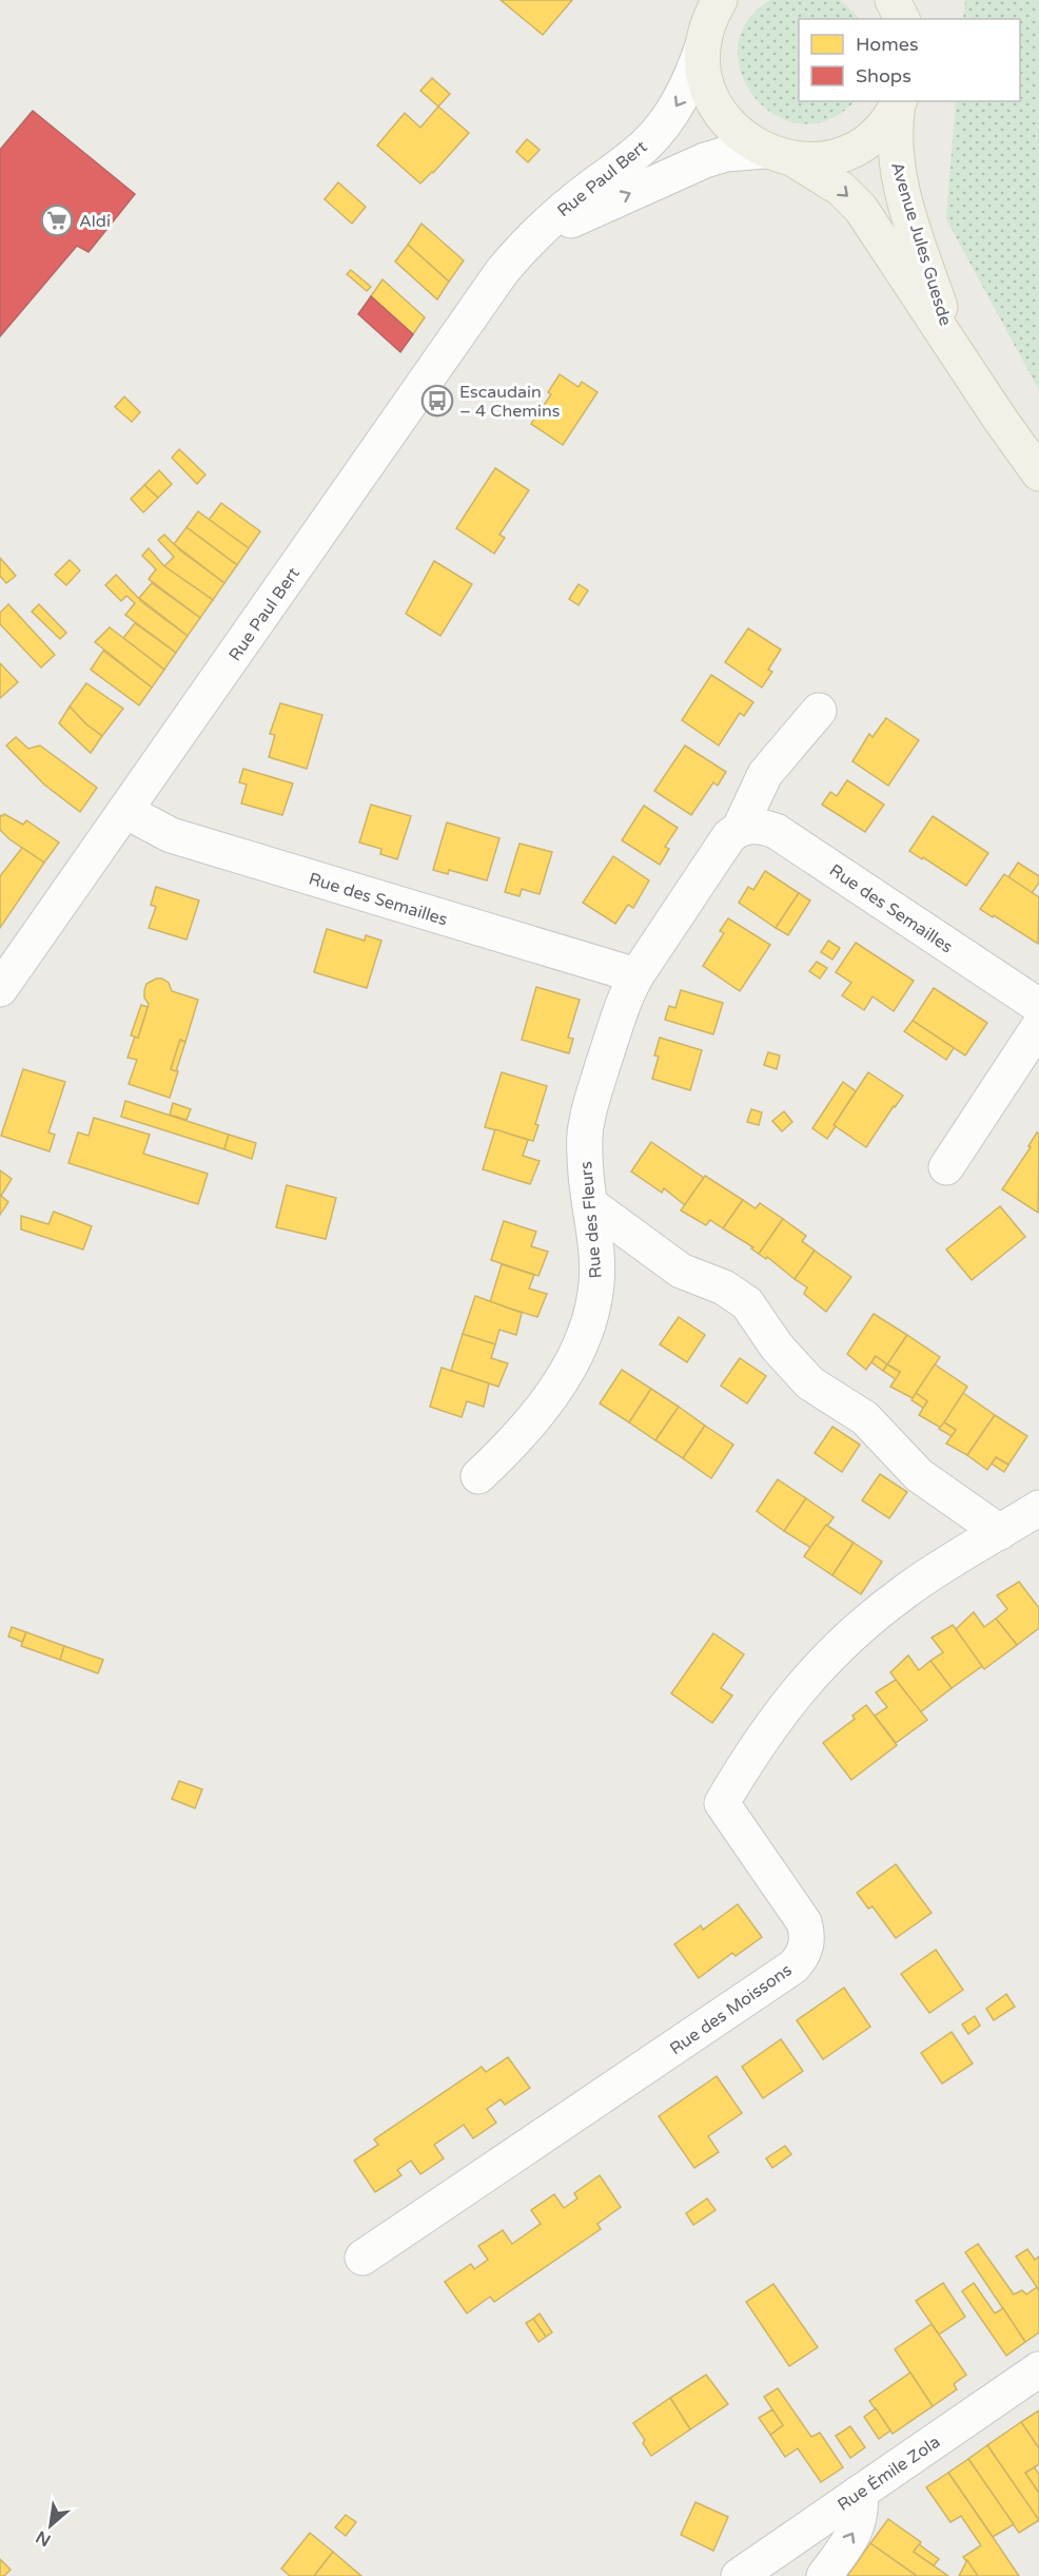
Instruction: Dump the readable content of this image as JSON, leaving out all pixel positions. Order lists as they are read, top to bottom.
{
  "streets": {
    "main road": ["Avenue Jules Guesde"],
    "street": [
      "Rue Paul Bert",
      "Rue des Semailles",
      "Rue des Fleurs",
      "Rue des Moissons",
      "Rue Émile Zola"
    ]
  },
  "crossings": [
    ["Rue Paul Bert", "Avenue Jules Guesde"],
    ["Rue Paul Bert", "Rue des Semailles"],
    ["Rue des Semailles", "Rue des Fleurs"]
  ],
  "places": {
    "supermarket": ["Aldi"],
    "bus stop": ["Escaudain – 4 Chemins"]
  },
  "legend": ["Homes", "Shops"],
  "north": "bottom left"
}
